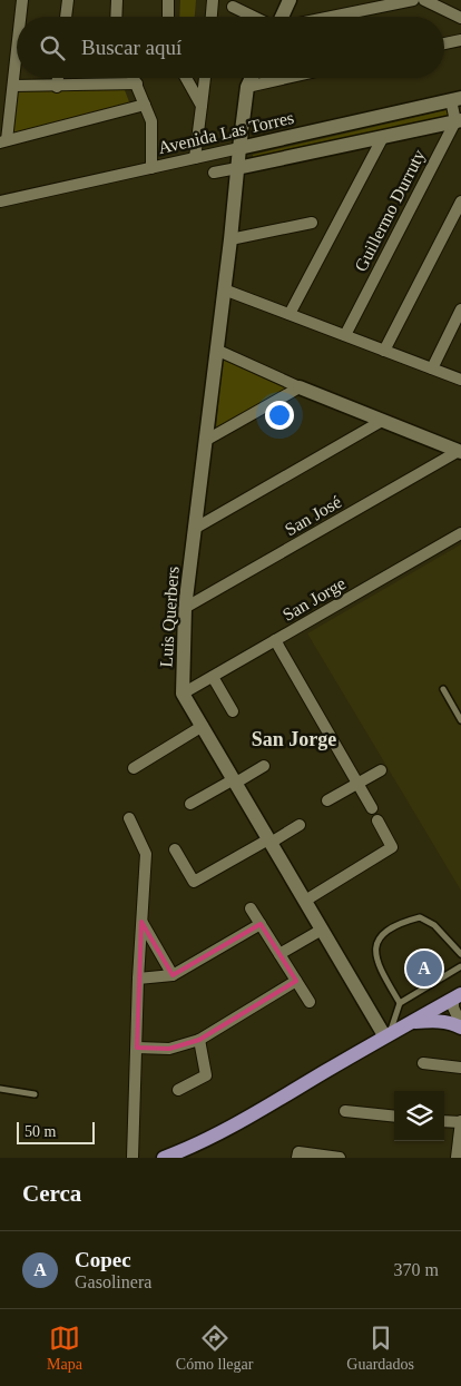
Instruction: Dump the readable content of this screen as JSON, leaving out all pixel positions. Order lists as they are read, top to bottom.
{
  "streets": {
    "street": [
      "Avenida Las Torres",
      "Guillermo Durruty",
      "San José",
      "San Jorge",
      "Luis Querbers"
    ]
  },
  "crossings": [
    ["Avenida Las Torres", "Guillermo Durruty"],
    ["Avenida Las Torres", "Luis Querbers"],
    ["San José", "Luis Querbers"],
    ["San Jorge", "Luis Querbers"]
  ],
  "districts": ["San Jorge"],
  "scale_bar": "50 m",
  "page": {
    "search": "Buscar aquí",
    "pins": "A",
    "scale": "50 m",
    "heading": "Cerca",
    "list": [
      {
        "mark": "A",
        "name": "Copec",
        "note": "Gasolinera",
        "value": "370 m"
      }
    ],
    "nav": ["Mapa", "Cómo llegar", "Guardados"]
  }
}
